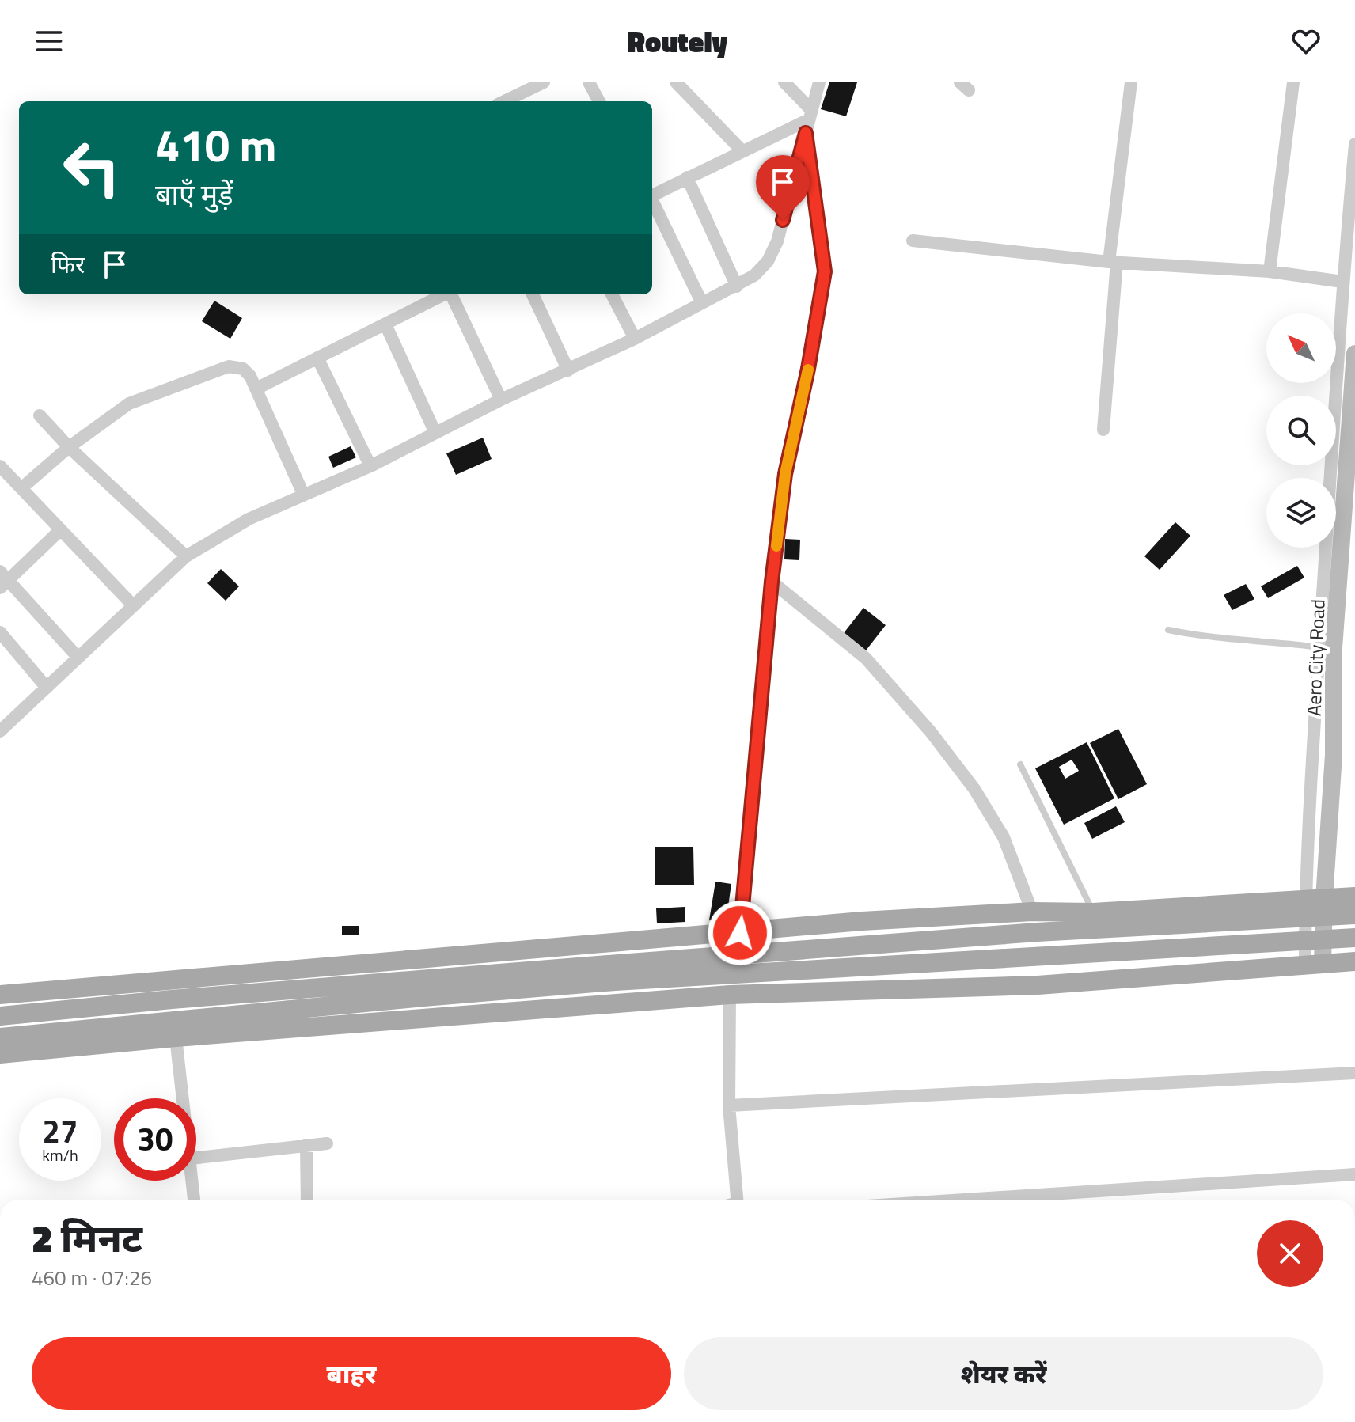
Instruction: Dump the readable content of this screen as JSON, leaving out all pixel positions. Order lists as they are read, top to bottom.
{
  "streets": {
    "street": ["Aero City Road"]
  },
  "north": "top left",
  "page": {
    "header": "Routely",
    "turn": ["410 m", "बाएँ मुड़ें"],
    "then": "फिर",
    "speed": "27 km/h",
    "limit": "30",
    "heading": ["2 मिनट", "460 m · 07:26"],
    "buttons": ["बाहर", "शेयर करें"]
  }
}
